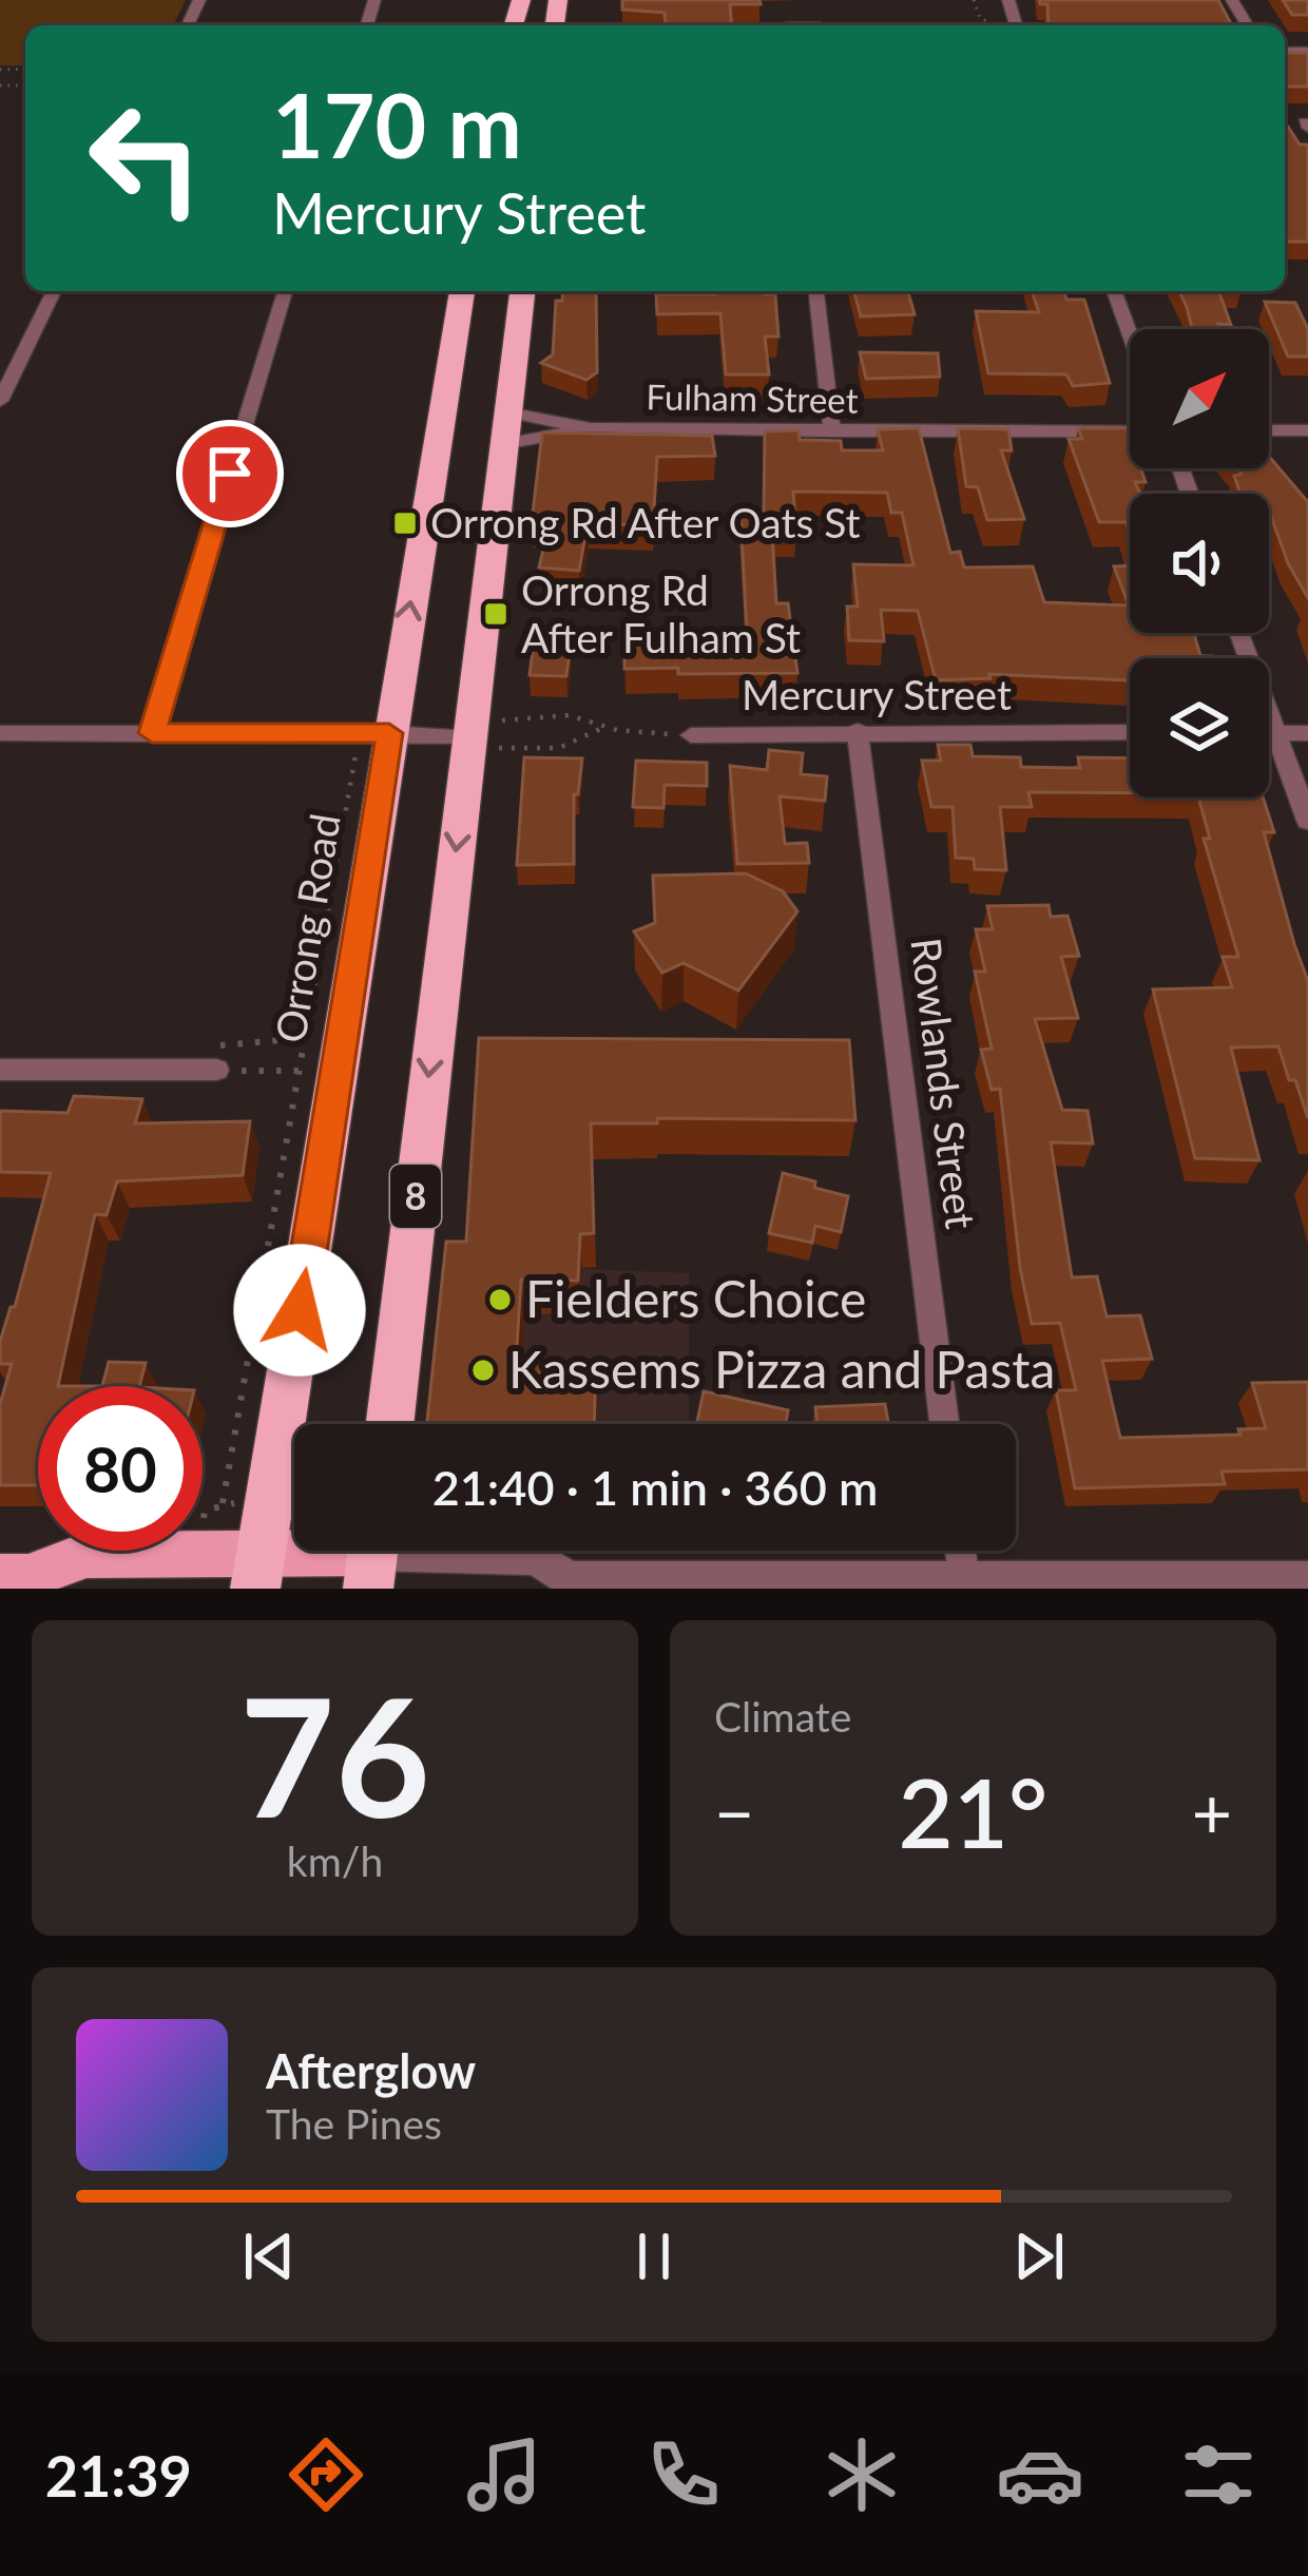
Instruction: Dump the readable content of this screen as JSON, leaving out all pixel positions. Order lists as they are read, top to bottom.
{
  "streets": {
    "highway": ["Orrong Road", "8"],
    "street": ["Fulham Street", "Mercury Street", "Rowlands Street"]
  },
  "crossings": [
    ["Fulham Street", "8"],
    ["Mercury Street", "Rowlands Street"],
    ["Mercury Street", "8"]
  ],
  "places": {
    "transit": ["Orrong Rd After Oats St", "Orrong Rd After Fulham St"],
    "other": ["Fielders Choice", "Kassems Pizza and Pasta"]
  },
  "north": "top right",
  "page": {
    "turn": ["170 m", "Mercury Street"],
    "limit": "80",
    "trip": "21:40 · 1 min · 360 m",
    "tile": [
      ["76", "km/h"],
      "Climate"
    ],
    "heat": ["−", "21°", "+"],
    "song": ["Afterglow", "The Pines"],
    "tabs": "21:39"
  }
}
